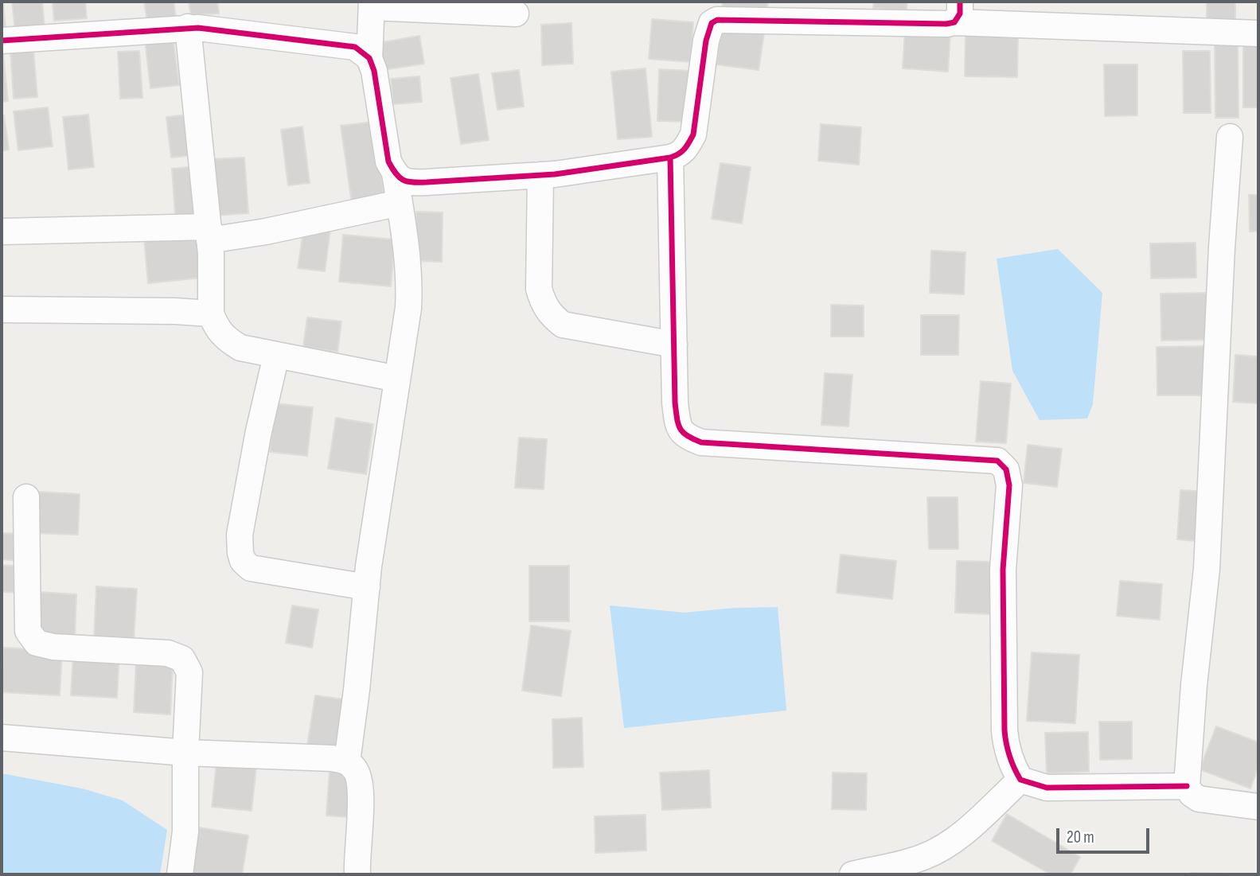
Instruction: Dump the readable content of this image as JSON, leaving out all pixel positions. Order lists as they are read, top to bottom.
{
  "scale_bar": "20 m"
}
